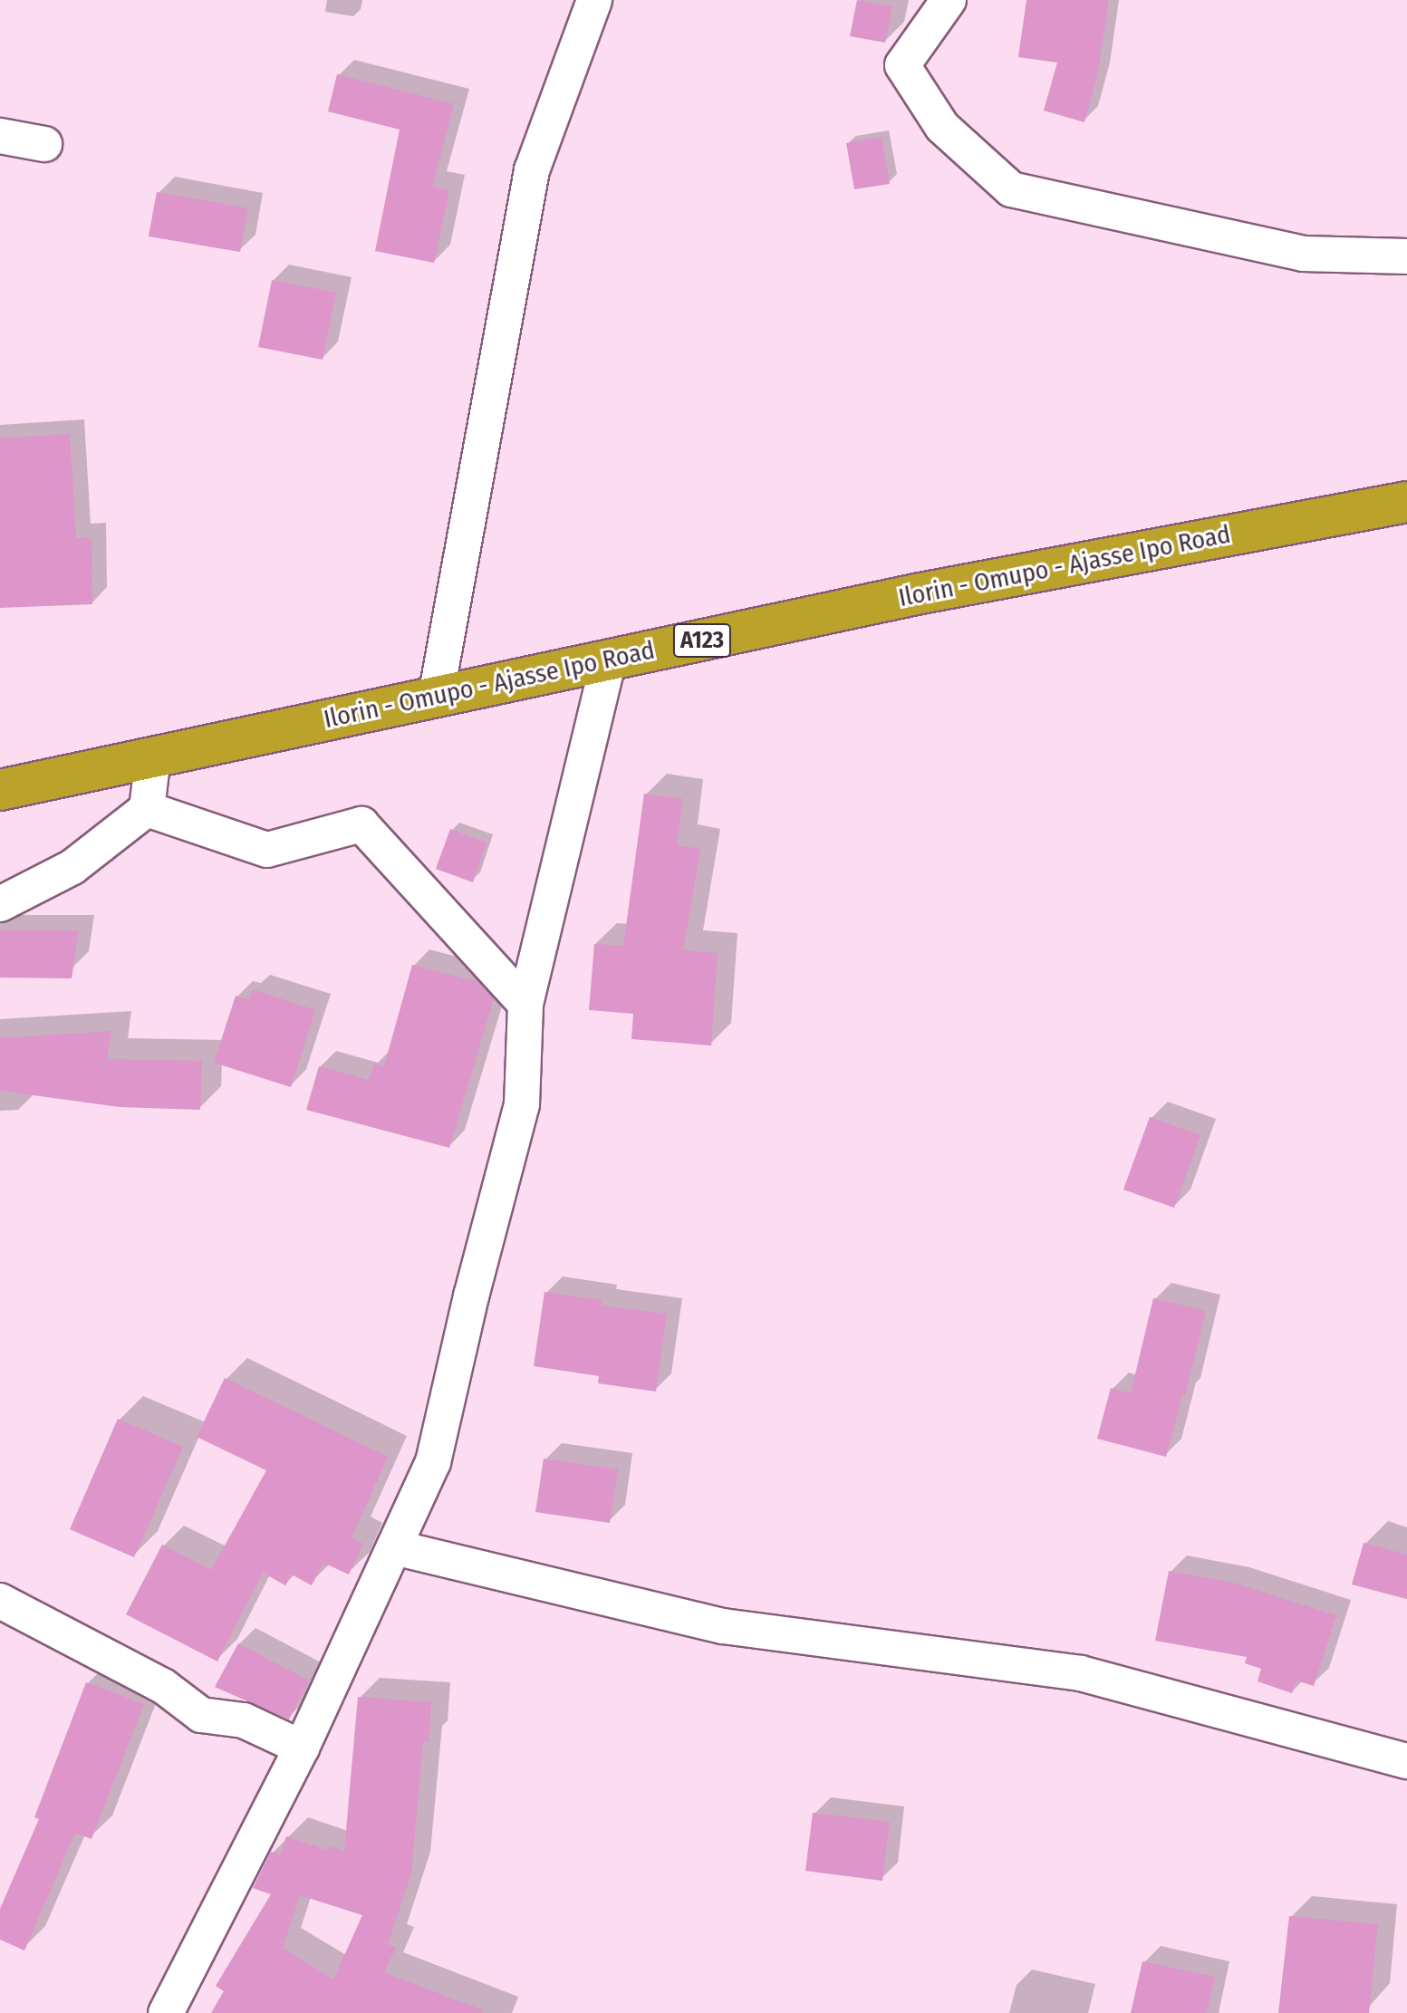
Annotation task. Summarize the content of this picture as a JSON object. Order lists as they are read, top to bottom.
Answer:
{
  "streets": {
    "highway": ["Ilorin - Omupo - Ajasse Ipo Road", "A123"]
  }
}
